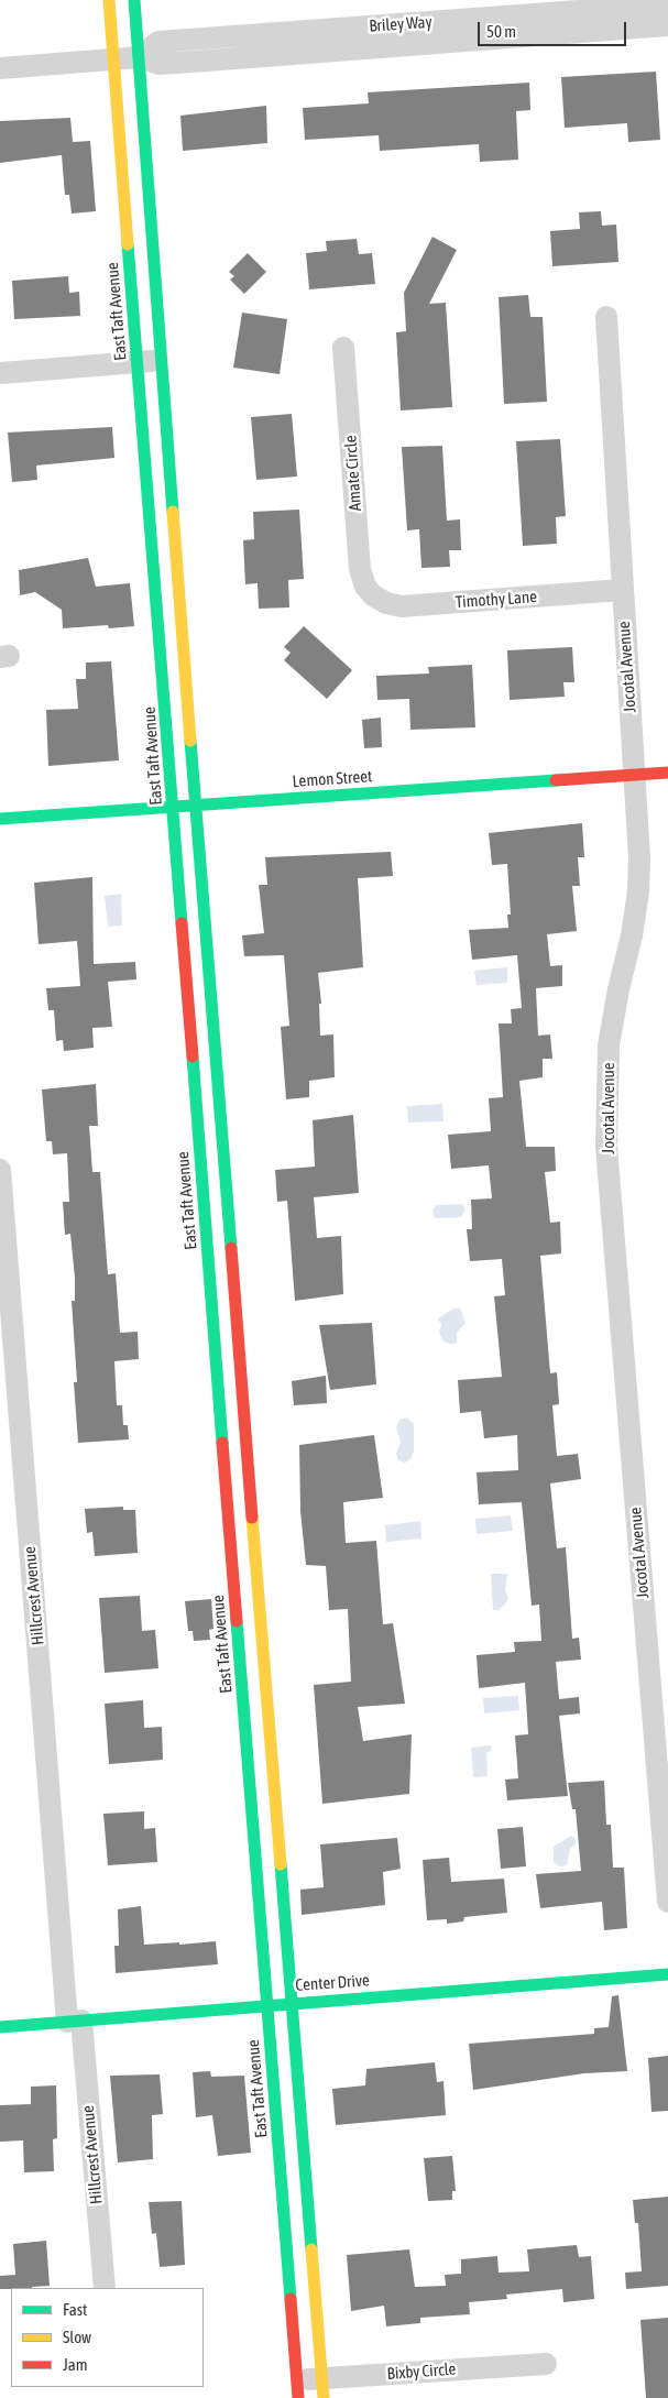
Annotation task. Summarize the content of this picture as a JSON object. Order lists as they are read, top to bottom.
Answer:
{
  "streets": {
    "street": [
      "Briley Way",
      "East Taft Avenue",
      "Amate Circle",
      "Timothy Lane",
      "Jocotal Avenue",
      "Lemon Street",
      "Hillcrest Avenue",
      "Center Drive",
      "Bixby Circle"
    ]
  },
  "crossings": [
    ["Briley Way", "East Taft Avenue"],
    ["East Taft Avenue", "Lemon Street"],
    ["East Taft Avenue", "Center Drive"],
    ["East Taft Avenue", "Bixby Circle"],
    ["Amate Circle", "Timothy Lane"],
    ["Timothy Lane", "Jocotal Avenue"],
    ["Jocotal Avenue", "Lemon Street"],
    ["Hillcrest Avenue", "Center Drive"]
  ],
  "legend": ["Fast", "Slow", "Jam"],
  "scale_bar": "50 m"
}
